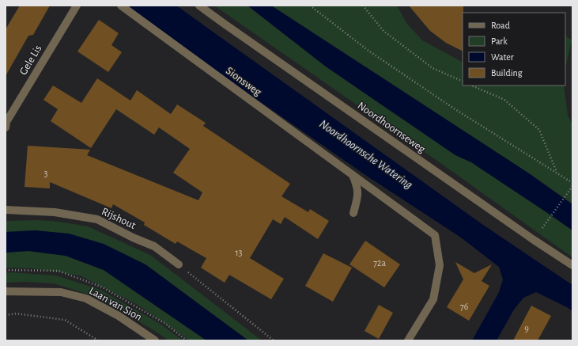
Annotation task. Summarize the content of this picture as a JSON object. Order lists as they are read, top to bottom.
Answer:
{
  "streets": {
    "street": [
      "Gele Lis",
      "Sionsweg",
      "Noordhoornseweg",
      "Rijshout",
      "Laan van Sion"
    ]
  },
  "water": ["Noordhoornsche Watering"],
  "house_numbers": [
    "3",
    "13",
    "72a",
    "76",
    "9"
  ],
  "legend": [
    "Road",
    "Park",
    "Water",
    "Building"
  ]
}
